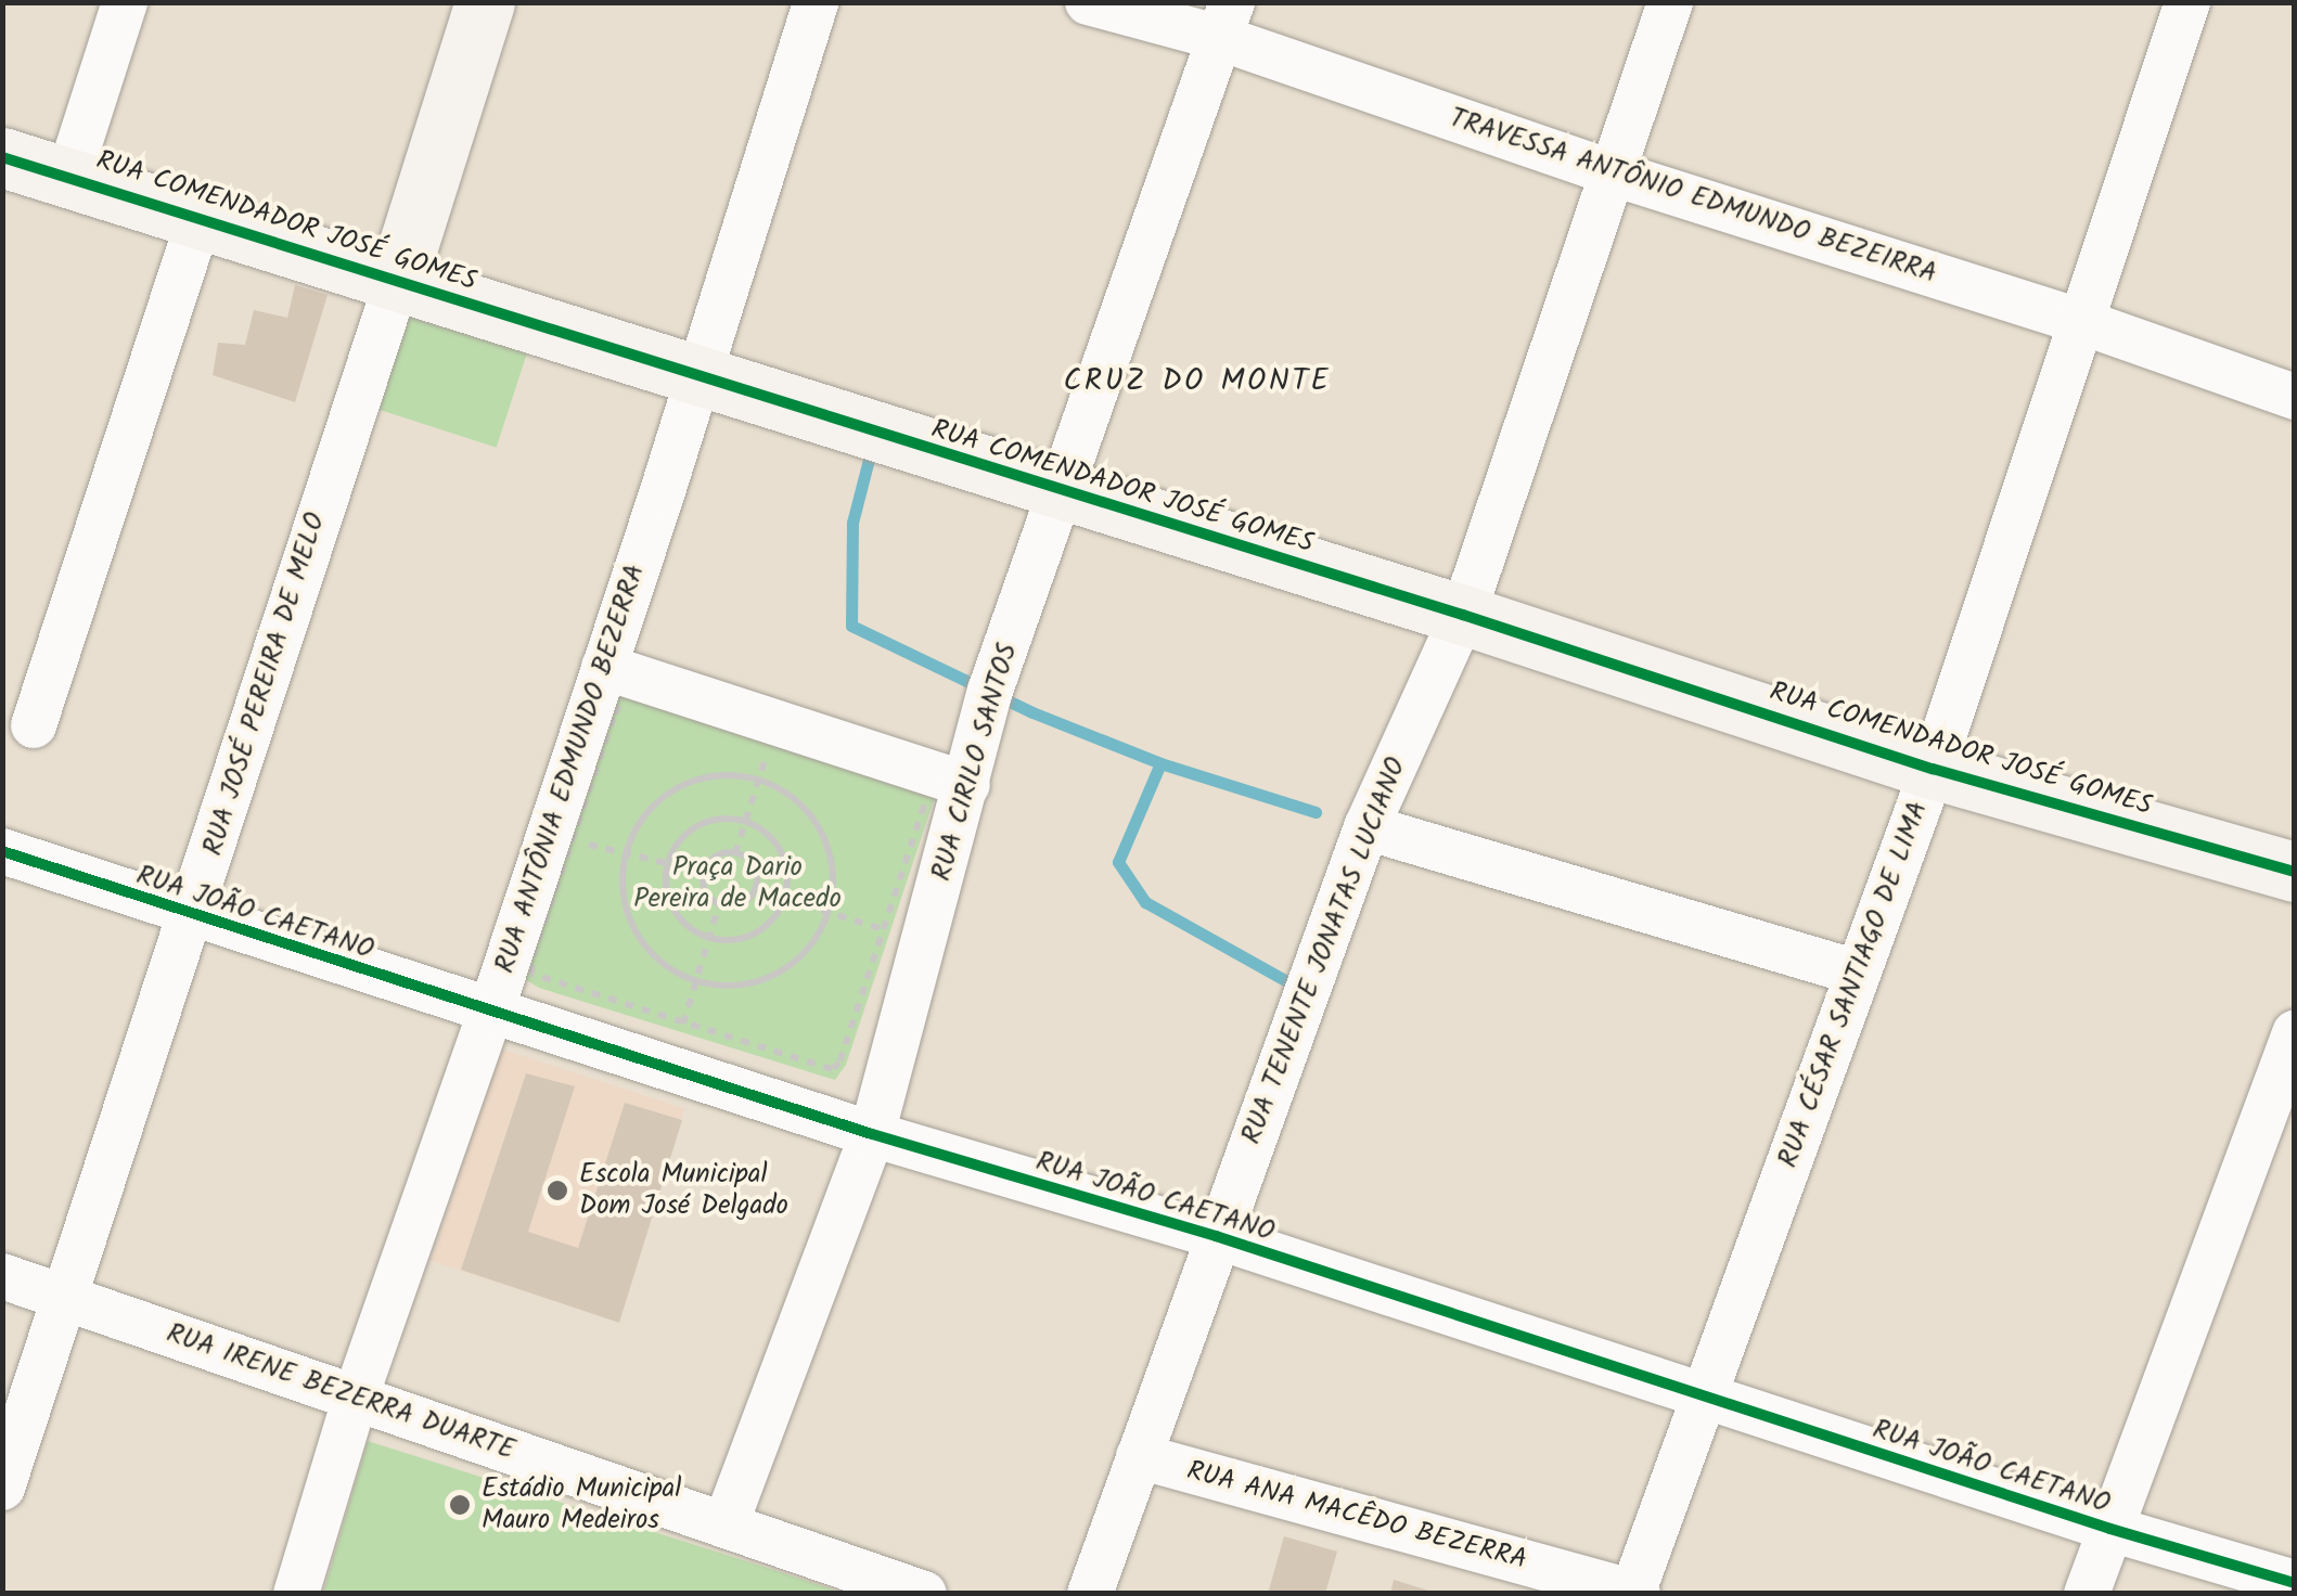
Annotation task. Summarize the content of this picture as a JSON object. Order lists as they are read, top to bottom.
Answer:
{
  "streets": {
    "street": [
      "TRAVESSA ANTÔNIO EDMUNDO BEZEIRRA",
      "RUA COMENDADOR JOSÉ GOMES",
      "RUA JOSÉ PEREIRA DE MELO",
      "RUA CIRILO SANTOS",
      "RUA ANTÔNIA EDMUNDO BEZERRA",
      "RUA JOÃO CAETANO",
      "RUA TENENTE JONATAS LUCIANO",
      "RUA CÉSAR SANTIAGO DE LIMA",
      "RUA IRENE BEZERRA DUARTE",
      "RUA ANA MACÊDO BEZERRA"
    ]
  },
  "crossings": [
    ["TRAVESSA ANTÔNIO EDMUNDO BEZEIRRA", "RUA CIRILO SANTOS"],
    ["TRAVESSA ANTÔNIO EDMUNDO BEZEIRRA", "RUA TENENTE JONATAS LUCIANO"],
    ["TRAVESSA ANTÔNIO EDMUNDO BEZEIRRA", "RUA CÉSAR SANTIAGO DE LIMA"],
    ["RUA COMENDADOR JOSÉ GOMES", "RUA JOSÉ PEREIRA DE MELO"],
    ["RUA COMENDADOR JOSÉ GOMES", "RUA CIRILO SANTOS"],
    ["RUA COMENDADOR JOSÉ GOMES", "RUA ANTÔNIA EDMUNDO BEZERRA"],
    ["RUA COMENDADOR JOSÉ GOMES", "RUA TENENTE JONATAS LUCIANO"],
    ["RUA COMENDADOR JOSÉ GOMES", "RUA CÉSAR SANTIAGO DE LIMA"],
    ["RUA JOSÉ PEREIRA DE MELO", "RUA JOÃO CAETANO"],
    ["RUA JOSÉ PEREIRA DE MELO", "RUA IRENE BEZERRA DUARTE"],
    ["RUA CIRILO SANTOS", "RUA JOÃO CAETANO"],
    ["RUA CIRILO SANTOS", "RUA IRENE BEZERRA DUARTE"],
    ["RUA ANTÔNIA EDMUNDO BEZERRA", "RUA JOÃO CAETANO"],
    ["RUA ANTÔNIA EDMUNDO BEZERRA", "RUA IRENE BEZERRA DUARTE"],
    ["RUA JOÃO CAETANO", "RUA TENENTE JONATAS LUCIANO"],
    ["RUA JOÃO CAETANO", "RUA CÉSAR SANTIAGO DE LIMA"],
    ["RUA TENENTE JONATAS LUCIANO", "RUA ANA MACÊDO BEZERRA"],
    ["RUA CÉSAR SANTIAGO DE LIMA", "RUA ANA MACÊDO BEZERRA"]
  ],
  "districts": ["CRUZ DO MONTE"],
  "parks": ["Praça Dario Pereira de Macedo"],
  "places": ["Escola Municipal Dom José Delgado", "Estádio Municipal Mauro Medeiros"]
}
